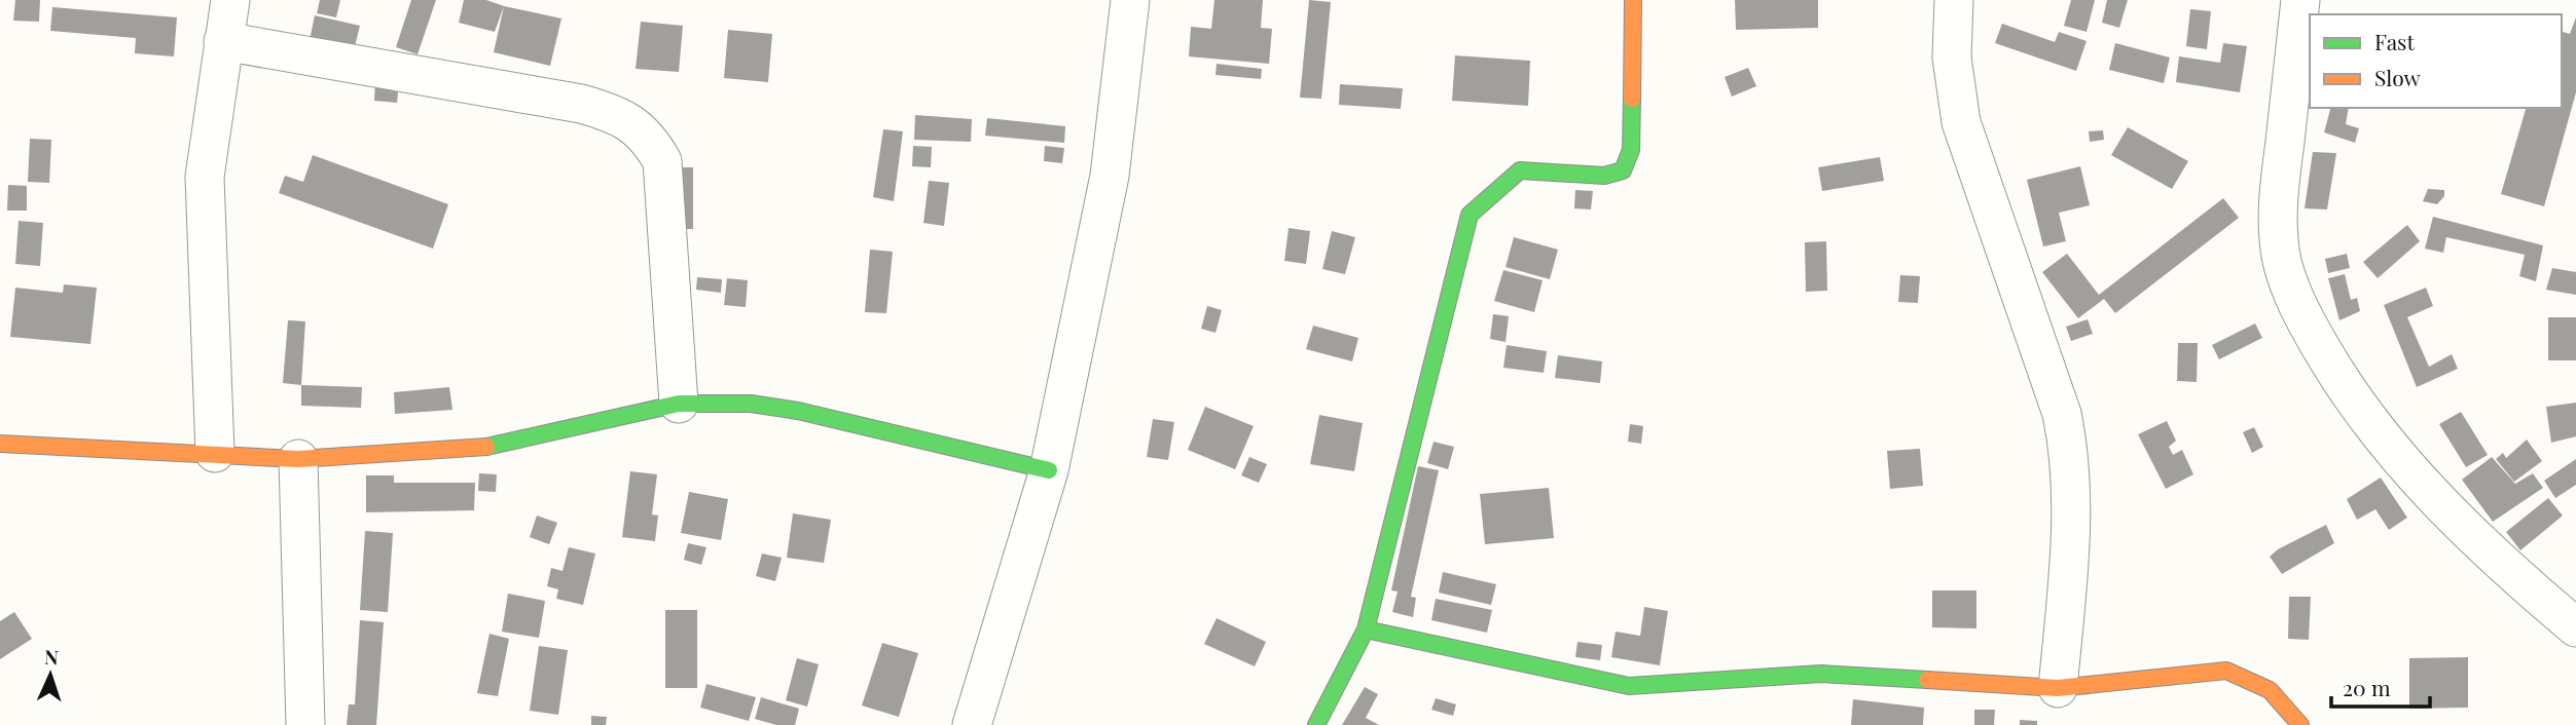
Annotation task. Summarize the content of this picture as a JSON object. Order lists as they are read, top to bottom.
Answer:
{
  "legend": ["Fast", "Slow"],
  "scale_bar": "20 m",
  "north": "top"
}
